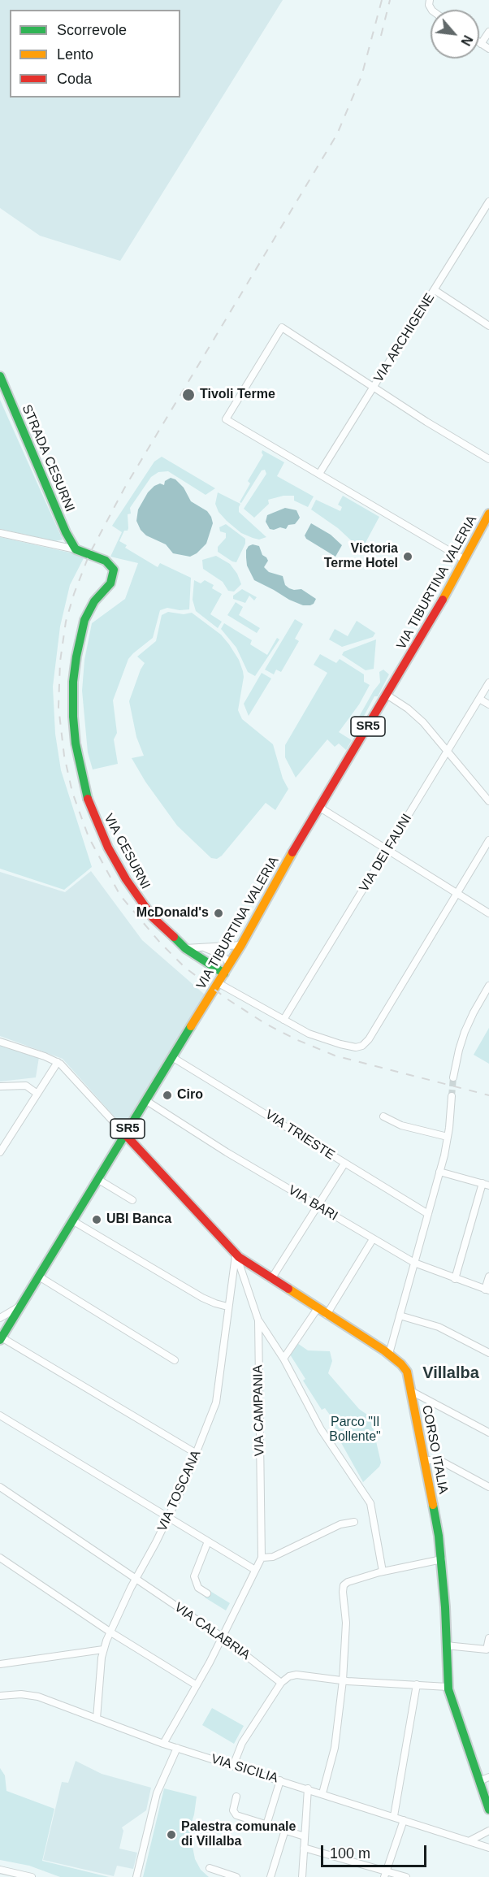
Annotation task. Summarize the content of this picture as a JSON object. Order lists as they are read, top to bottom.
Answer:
{
  "streets": {
    "street": [
      "VIA ARCHIGENE",
      "STRADA CESURNI",
      "VIA TIBURTINA VALERIA",
      "SR5",
      "VIA CESURNI",
      "VIA DEI FAUNI",
      "VIA TRIESTE",
      "VIA BARI",
      "VIA CAMPANIA",
      "CORSO ITALIA",
      "VIA TOSCANA",
      "VIA CALABRIA",
      "VIA SICILIA"
    ]
  },
  "crossings": [
    ["STRADA CESURNI", "VIA CESURNI"],
    ["VIA TIBURTINA VALERIA", "VIA CESURNI"],
    ["VIA TIBURTINA VALERIA", "VIA TRIESTE"],
    ["VIA TIBURTINA VALERIA", "VIA BARI"],
    ["VIA TIBURTINA VALERIA", "CORSO ITALIA"],
    ["VIA CAMPANIA", "CORSO ITALIA"],
    ["VIA CAMPANIA", "VIA TOSCANA"],
    ["VIA CAMPANIA", "VIA CALABRIA"],
    ["VIA CAMPANIA", "VIA SICILIA"],
    ["CORSO ITALIA", "VIA TOSCANA"],
    ["VIA TOSCANA", "VIA CALABRIA"],
    ["VIA TOSCANA", "VIA SICILIA"]
  ],
  "districts": ["Villalba"],
  "parks": ["Parco \"Il Bollente\""],
  "places": [
    "Tivoli Terme",
    "Victoria Terme Hotel",
    "McDonald's",
    "Ciro",
    "UBI Banca",
    "Palestra comunale di Villalba"
  ],
  "legend": ["Scorrevole", "Lento", "Coda"],
  "scale_bar": "100 m",
  "north": "bottom right"
}
